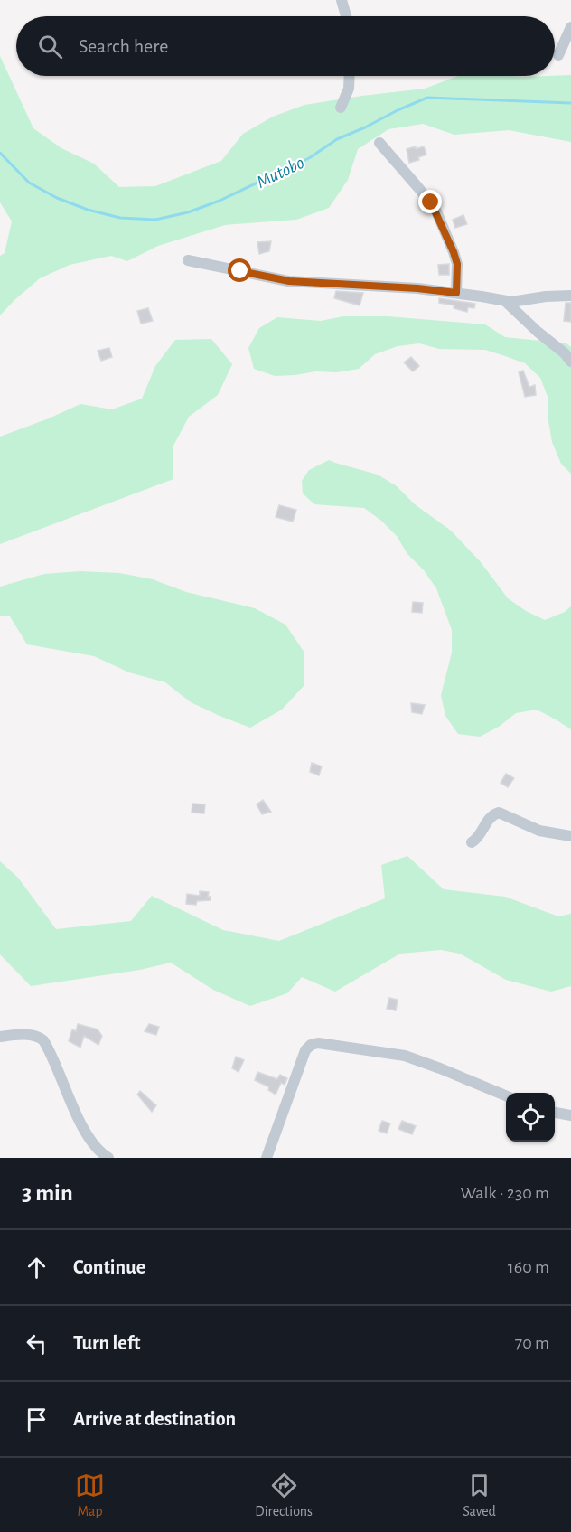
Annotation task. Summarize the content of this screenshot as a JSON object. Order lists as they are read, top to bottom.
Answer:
{
  "water": ["Mutobo"],
  "page": {
    "search": "Search here",
    "heading": ["3 min", "Walk · 230 m"],
    "list": [
      ["Continue", "160 m"],
      ["Turn left", "70 m"],
      "Arrive at destination"
    ],
    "nav": ["Map", "Directions", "Saved"]
  }
}
